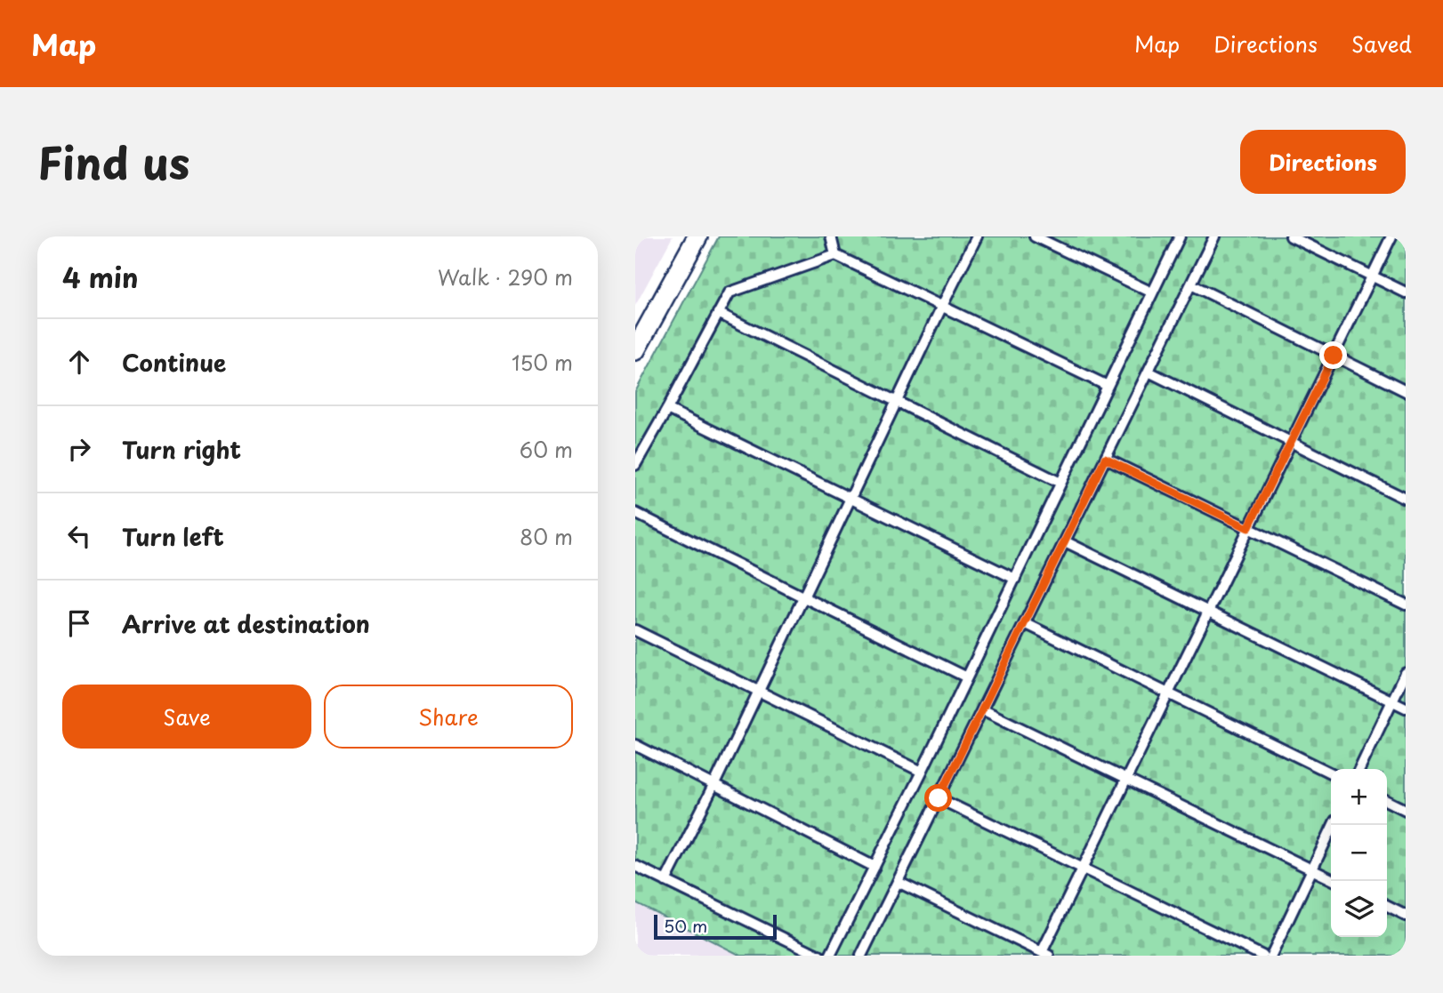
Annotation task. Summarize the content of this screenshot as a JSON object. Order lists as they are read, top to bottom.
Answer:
{
  "scale_bar": "50 m",
  "page": {
    "header": "Map",
    "nav": ["Map", "Directions", "Saved"],
    "title": "Find us",
    "buttons": [
      "Directions",
      ["Save", "Share"]
    ],
    "heading": ["4 min", "Walk · 290 m"],
    "list": [
      ["Continue", "150 m"],
      ["Turn right", "60 m"],
      ["Turn left", "80 m"],
      "Arrive at destination"
    ],
    "map_buttons": ["+", "−"],
    "scale": "50 m"
  }
}
